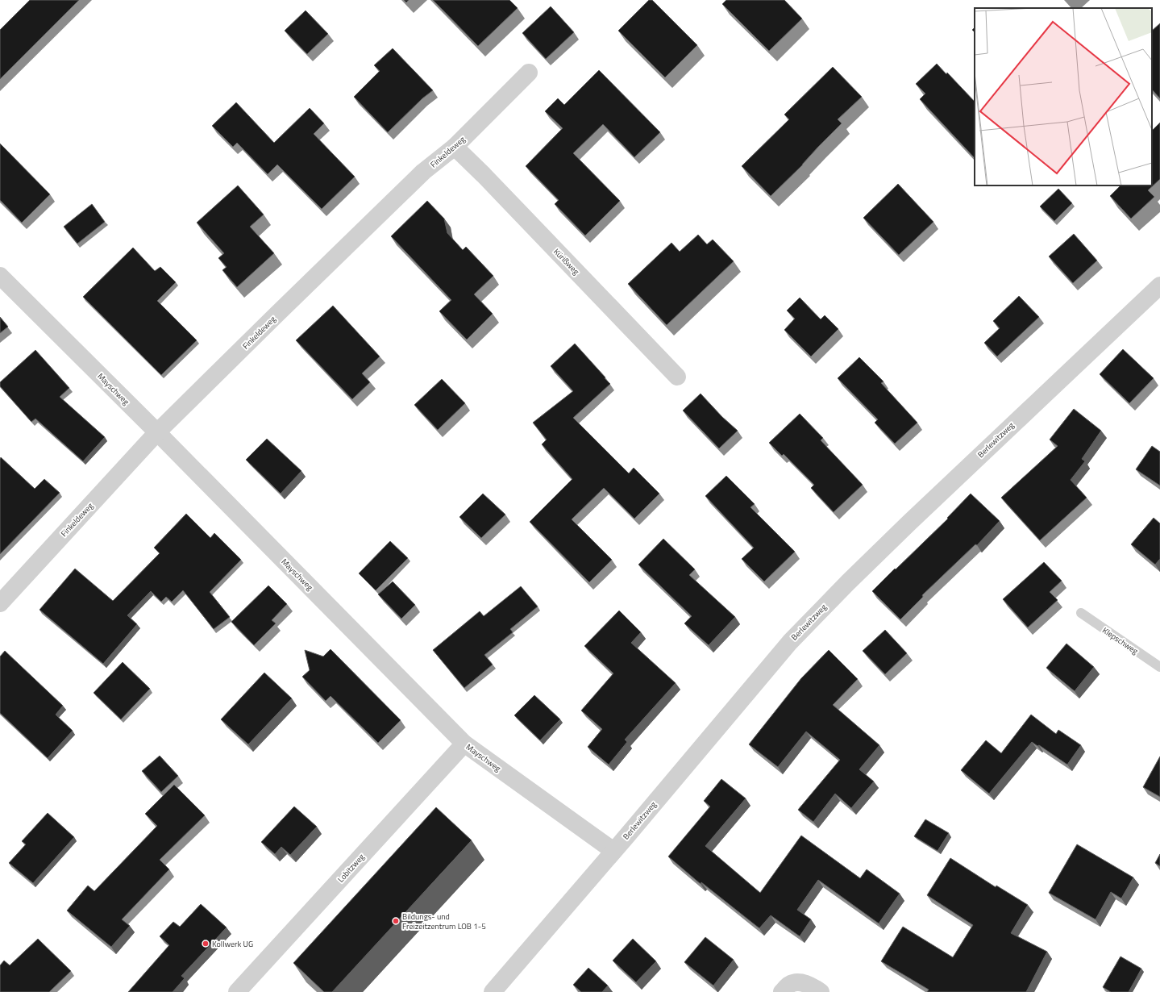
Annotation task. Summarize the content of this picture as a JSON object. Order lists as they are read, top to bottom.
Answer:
{
  "streets": {
    "street": [
      "Finkeldeweg",
      "Kürißweg",
      "Mayschweg",
      "Berlewitzweg",
      "Lobitzweg"
    ],
    "lane": ["Klepschweg"]
  },
  "crossings": [
    ["Finkeldeweg", "Kürißweg"],
    ["Finkeldeweg", "Mayschweg"],
    ["Mayschweg", "Berlewitzweg"],
    ["Mayschweg", "Lobitzweg"]
  ],
  "places": ["Bildungs- und Freizeitzentrum LOB 1-5", "Kollwerk UG"]
}
